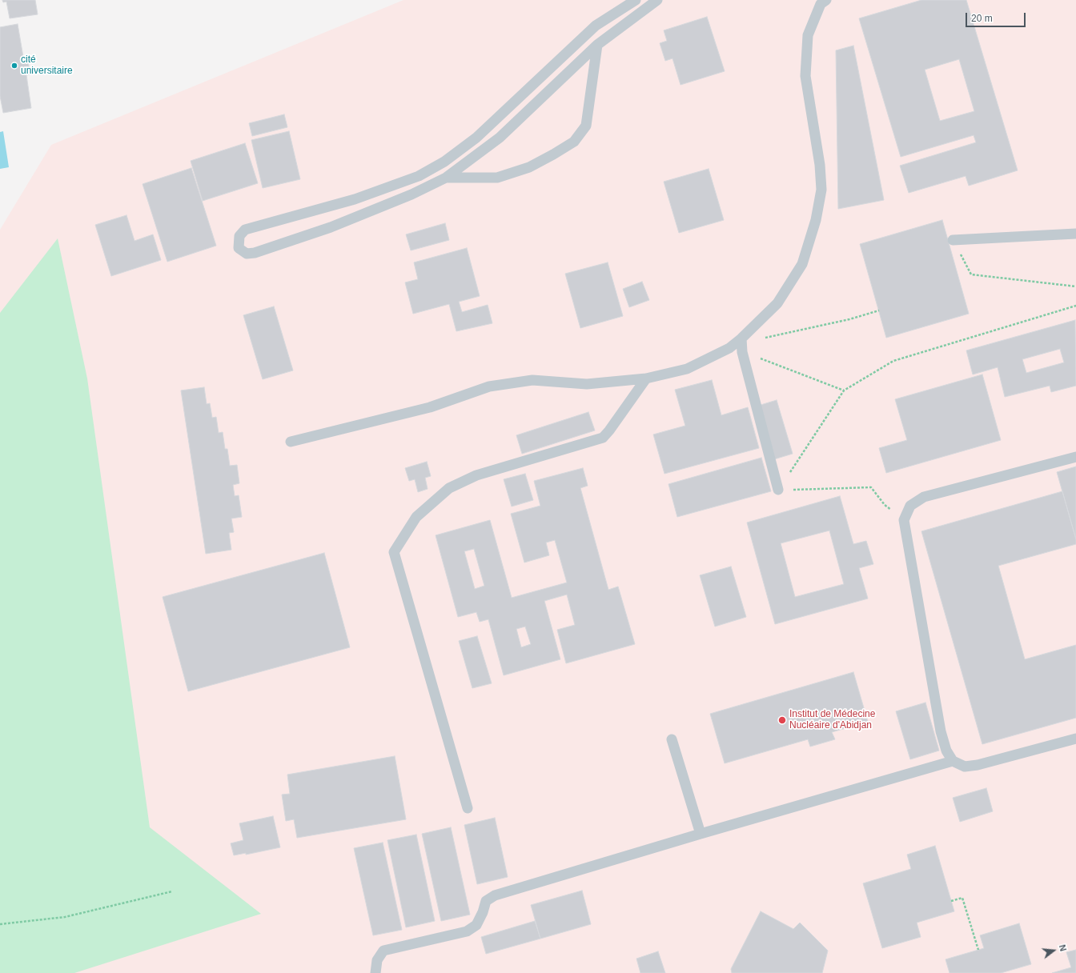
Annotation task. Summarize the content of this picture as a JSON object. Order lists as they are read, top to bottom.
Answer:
{
  "places": ["cité universitaire", "Institut de Médecine Nucléaire d'Abidjan"],
  "scale_bar": "20 m",
  "north": "right"
}
